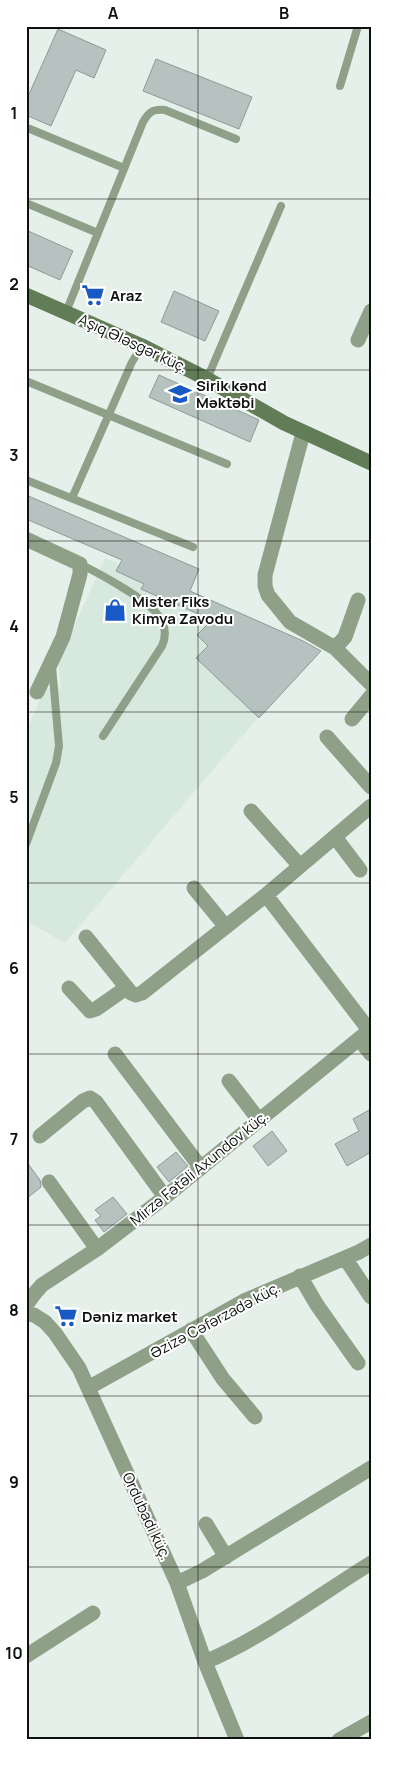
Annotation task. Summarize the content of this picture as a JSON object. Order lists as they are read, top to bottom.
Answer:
{
  "streets": {
    "street": [
      "Aşıq Ələsgər küç.",
      "Mirzə Fətəli Axundov küç.",
      "Əzizə Cəfərzadə küç.",
      "Ordubadi küç."
    ]
  },
  "crossings": [
    ["Əzizə Cəfərzadə küç.", "Ordubadi küç."]
  ],
  "places": {
    "supermarket": ["Araz", "Dəniz market"],
    "school or university": ["Sirik kənd Məktəbi"],
    "shop": ["Mister Fiks Kimya Zavodu"]
  },
  "grid": {
    "columns": ["A", "B"],
    "rows": [
      "1",
      "2",
      "3",
      "4",
      "5",
      "6",
      "7",
      "8",
      "9",
      "10"
    ]
  }
}
